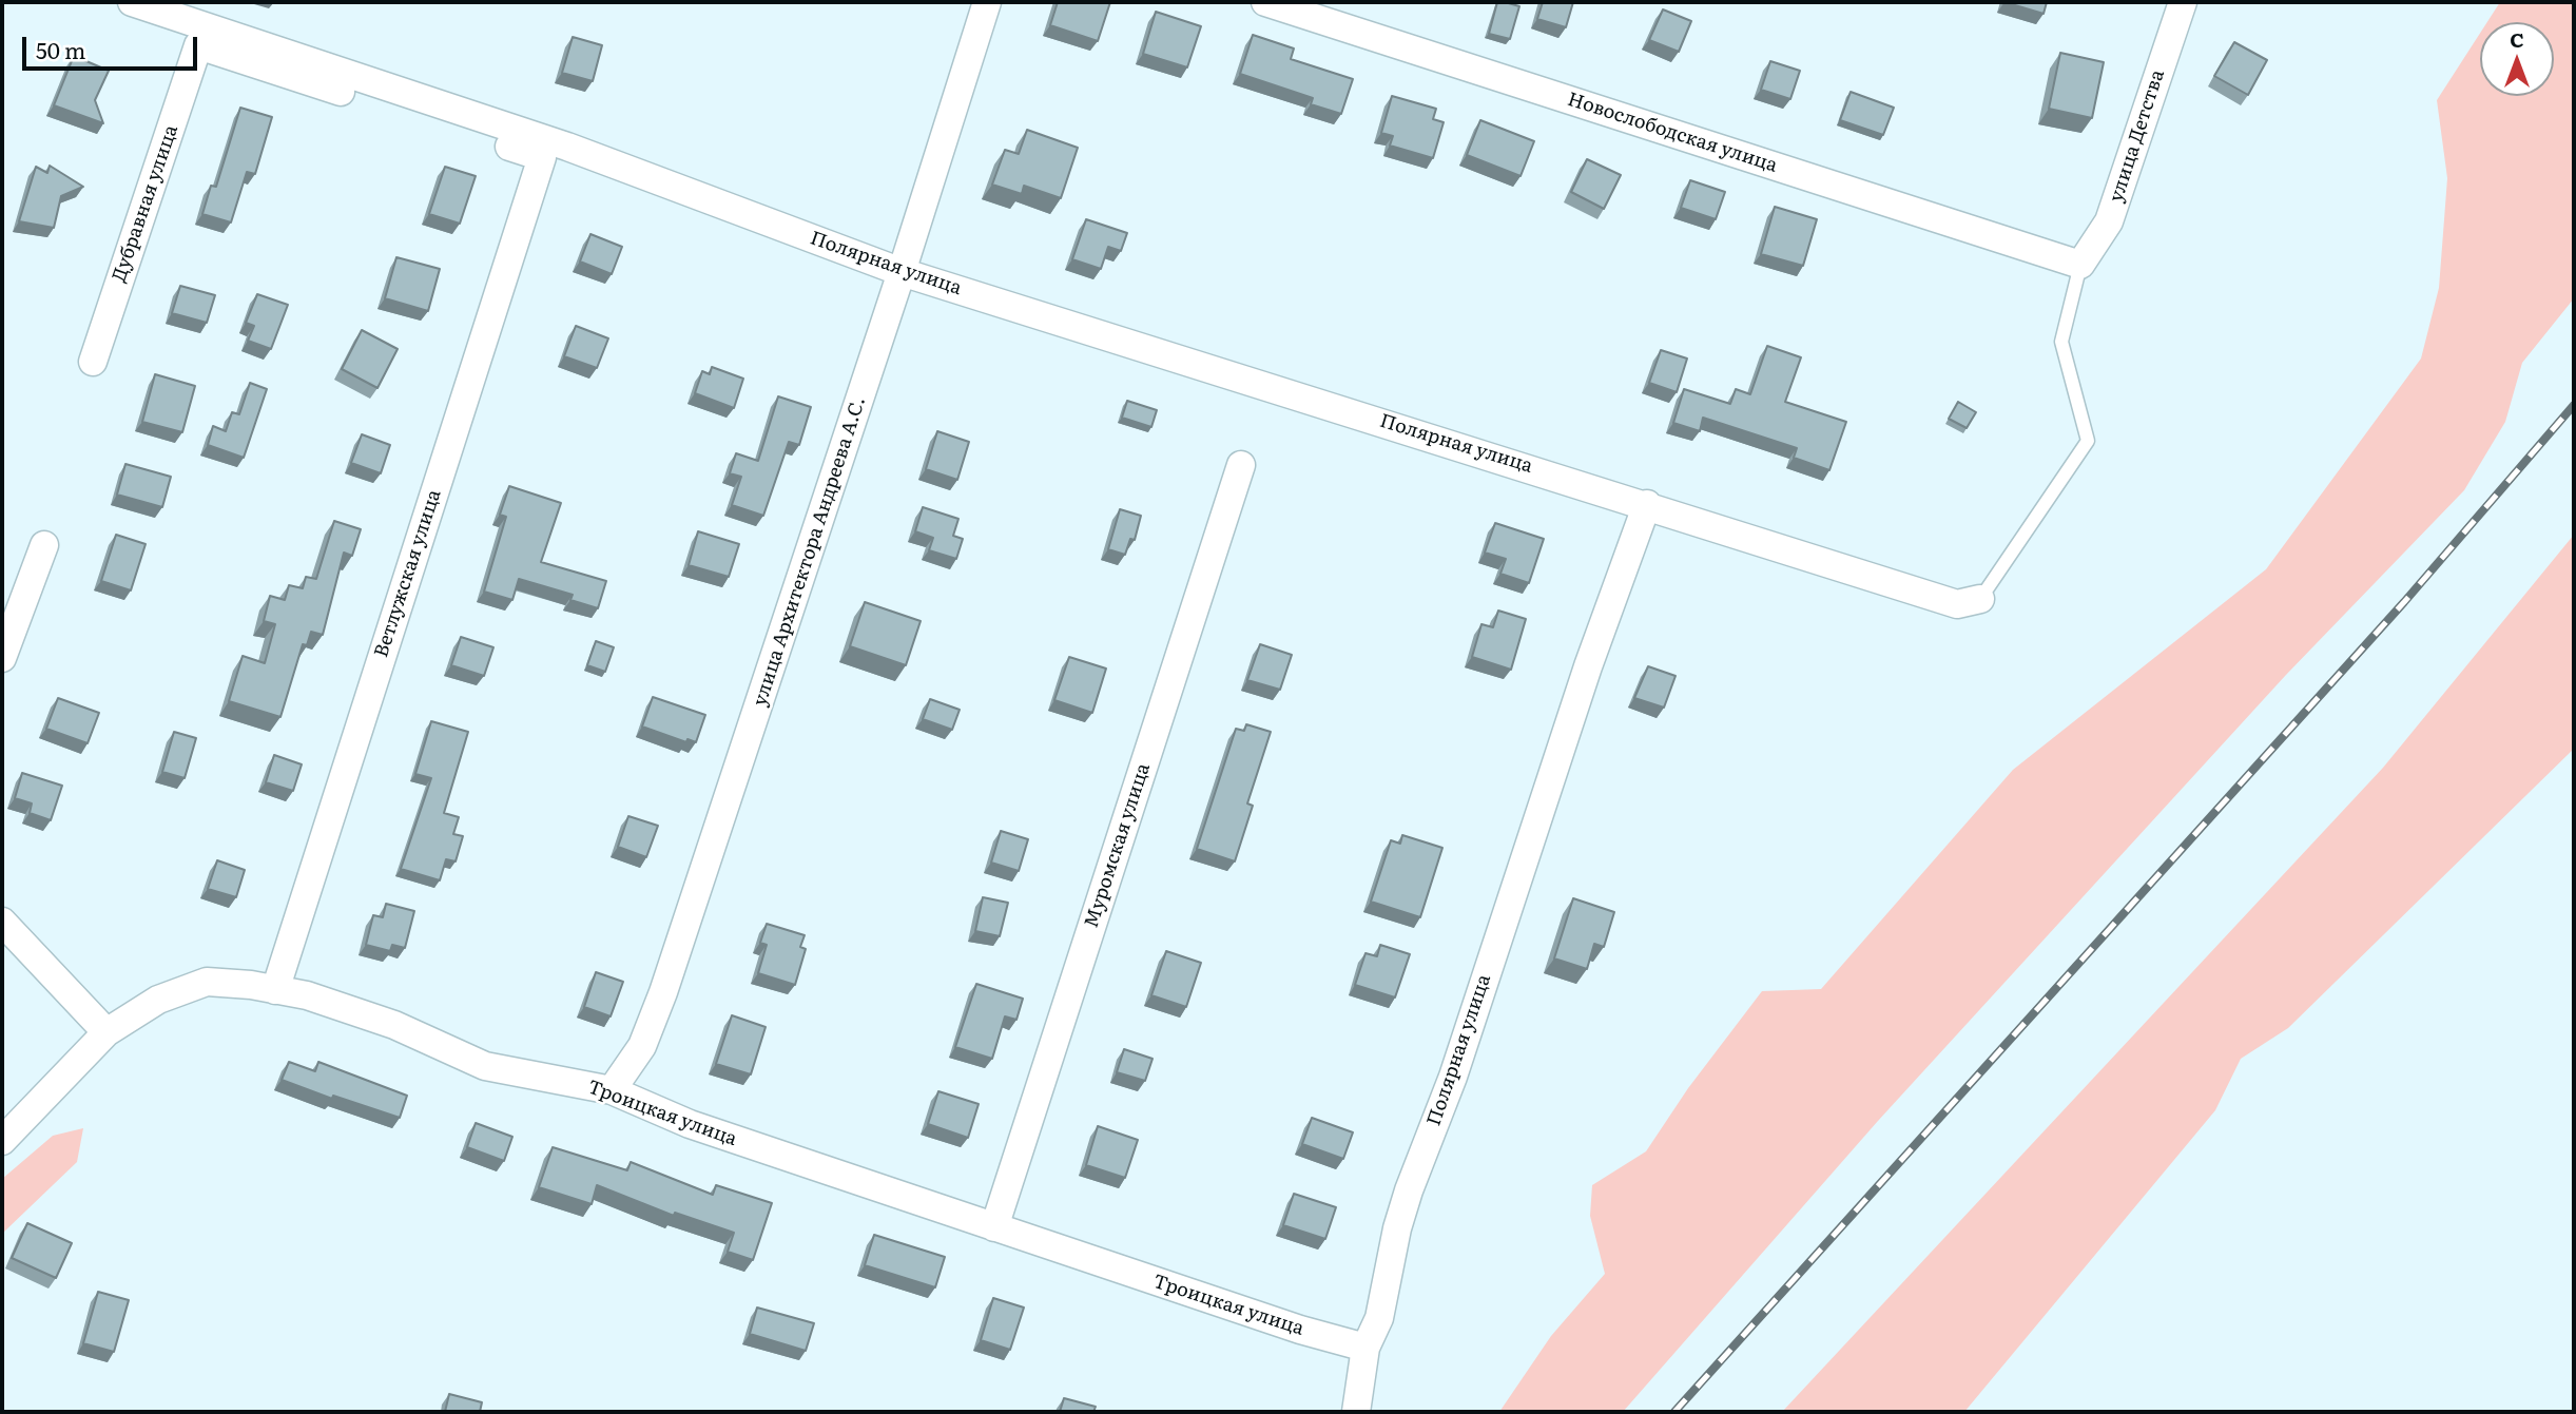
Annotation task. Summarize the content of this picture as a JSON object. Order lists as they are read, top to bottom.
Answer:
{
  "streets": {
    "street": [
      "Новослободская улица",
      "улица Детства",
      "Дубравная улица",
      "Полярная улица",
      "улица Архитектора Андреева А.С.",
      "Ветлужская улица",
      "Муромская улица",
      "Троицкая улица"
    ]
  },
  "crossings": [
    ["Новослободская улица", "улица Детства"],
    ["Дубравная улица", "Ветлужская улица"],
    ["Полярная улица", "улица Архитектора Андреева А.С."],
    ["Полярная улица", "Троицкая улица"],
    ["улица Архитектора Андреева А.С.", "Троицкая улица"],
    ["Ветлужская улица", "Троицкая улица"],
    ["Муромская улица", "Троицкая улица"]
  ],
  "scale_bar": "50 m",
  "north": "top"
}
